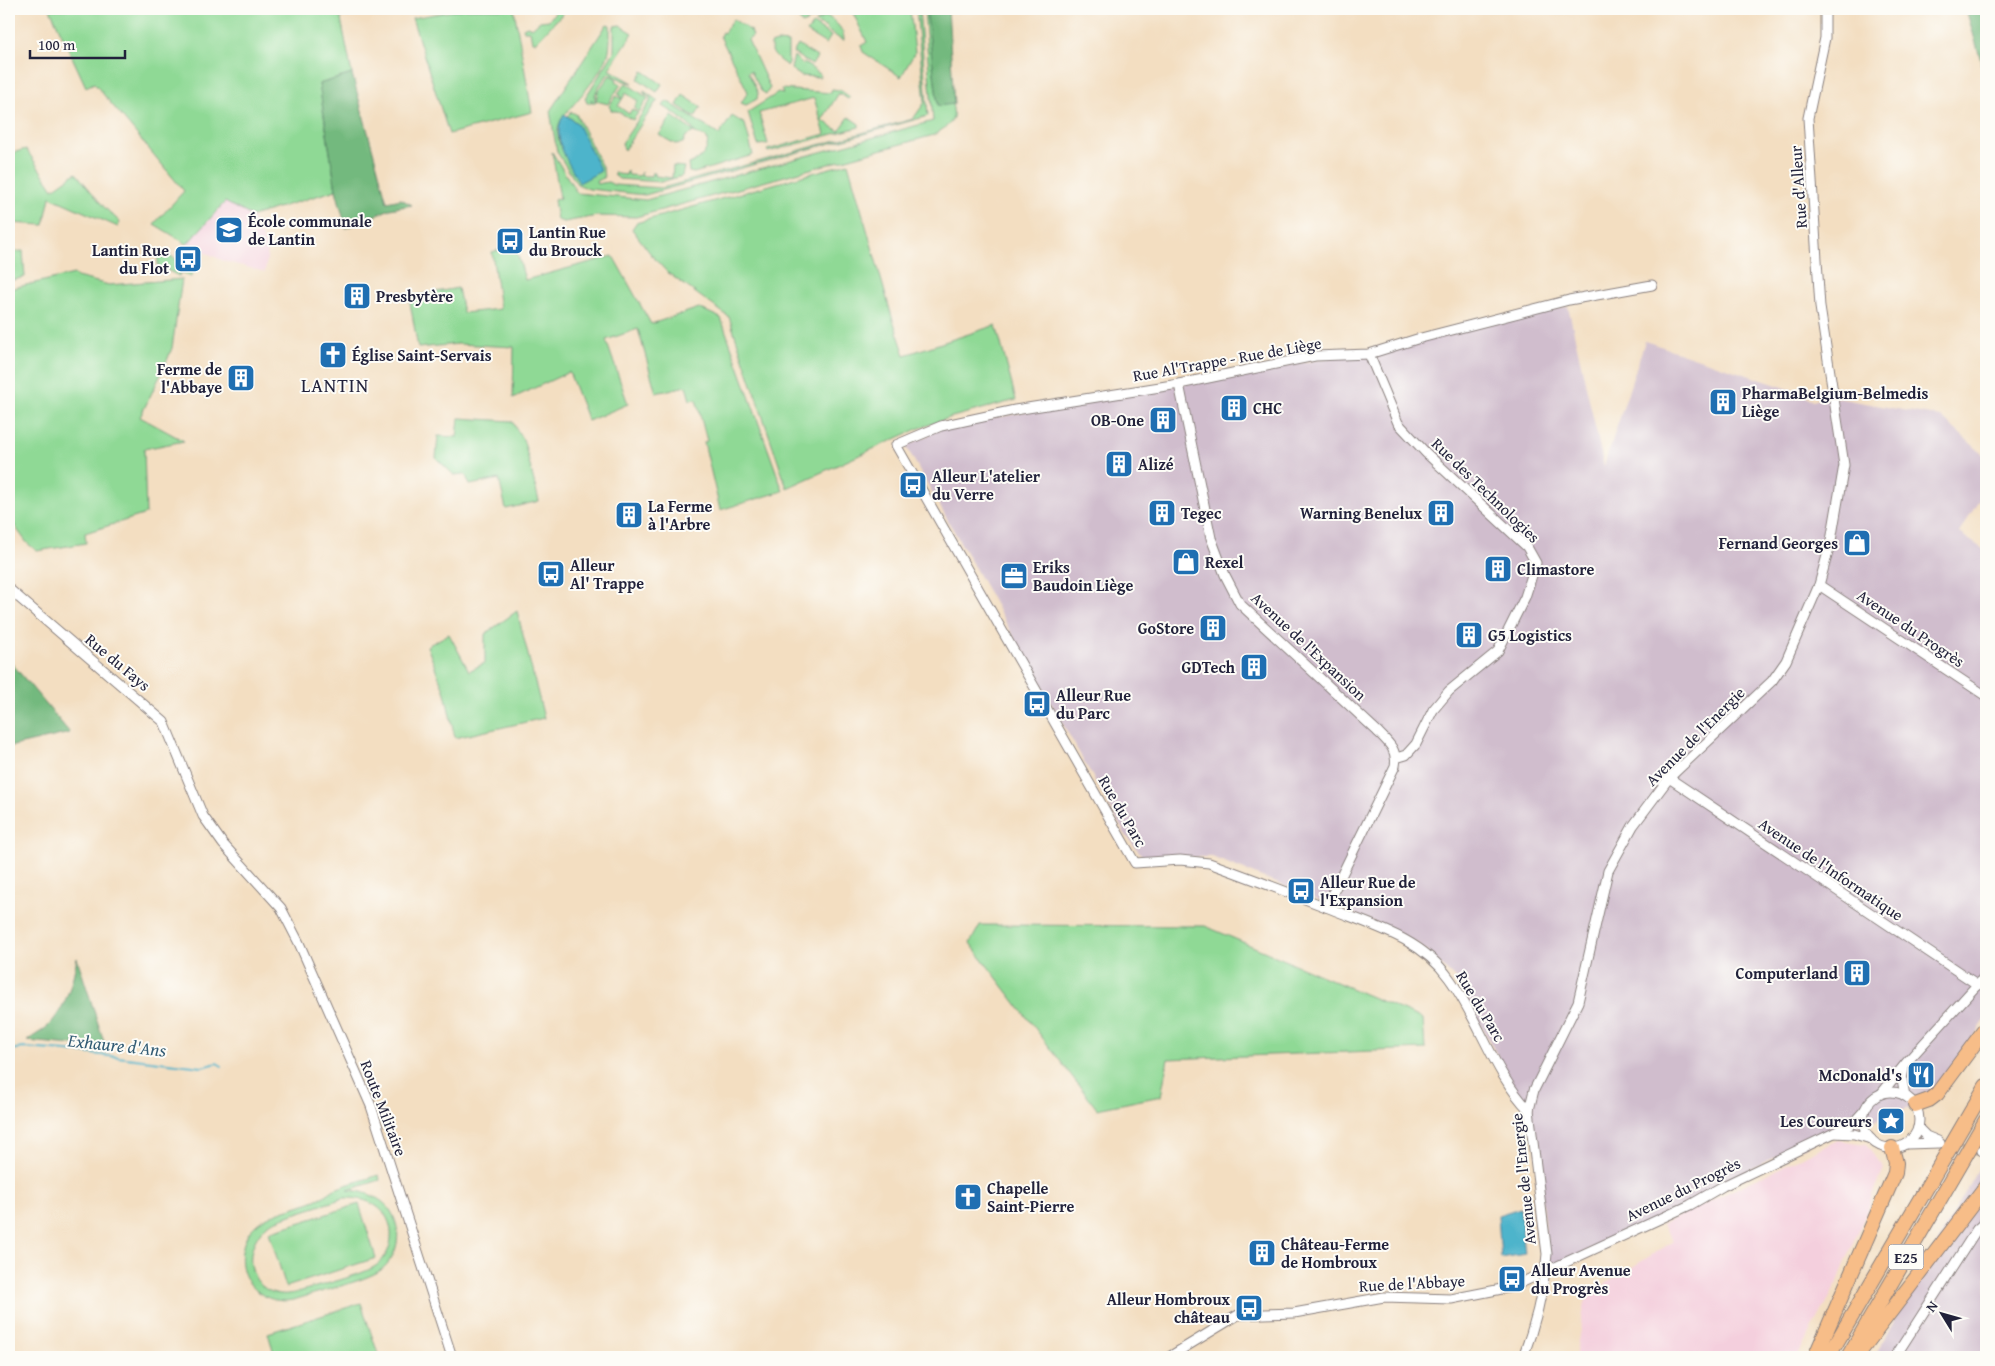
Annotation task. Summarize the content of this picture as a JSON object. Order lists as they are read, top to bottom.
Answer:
{
  "streets": {
    "highway": ["E25"],
    "street": [
      "Rue d'Alleur",
      "Rue Al'Trappe - Rue de Liège",
      "Rue des Technologies",
      "Avenue du Progrès",
      "Avenue de l'Expansion",
      "Rue du Fays",
      "Avenue de l'Energie",
      "Rue du Parc",
      "Avenue de l'Informatique",
      "Route Militaire",
      "Rue de l'Abbaye"
    ]
  },
  "crossings": [
    ["Rue d'Alleur", "Avenue de l'Energie"],
    ["Rue Al'Trappe - Rue de Liège", "Rue des Technologies"],
    ["Rue Al'Trappe - Rue de Liège", "Avenue de l'Expansion"],
    ["Rue Al'Trappe - Rue de Liège", "Rue du Parc"],
    ["Rue des Technologies", "Avenue de l'Expansion"],
    ["Avenue du Progrès", "Avenue de l'Energie"],
    ["Avenue du Progrès", "Rue de l'Abbaye"],
    ["Rue du Fays", "Route Militaire"],
    ["Avenue de l'Energie", "Rue du Parc"],
    ["Avenue de l'Energie", "Avenue de l'Informatique"],
    ["Avenue de l'Energie", "Rue de l'Abbaye"]
  ],
  "districts": ["LANTIN"],
  "water": ["Exhaure d'Ans"],
  "places": {
    "school or university": ["École communale de Lantin"],
    "bus stop": [
      "Lantin Rue du Brouck",
      "Lantin Rue du Flot",
      "Alleur L'atelier du Verre",
      "Alleur Al' Trappe",
      "Alleur Rue du Parc",
      "Alleur Rue de l'Expansion",
      "Alleur Avenue du Progrès",
      "Alleur Hombroux château"
    ],
    "building": [
      "Presbytère",
      "Ferme de l'Abbaye",
      "PharmaBelgium-Belmedis Liège",
      "CHC",
      "OB-One",
      "Alizé",
      "Tegec",
      "Warning Benelux",
      "La Ferme à l'Arbre",
      "Climastore",
      "GoStore",
      "G5 Logistics",
      "GDTech",
      "Computerland",
      "Château-Ferme de Hombroux"
    ],
    "church": ["Église Saint-Servais", "Chapelle Saint-Pierre"],
    "shop": ["Fernand Georges", "Rexel"],
    "office": ["Eriks Baudoin Liège"],
    "restaurant": ["McDonald's"],
    "place": ["Les Coureurs"]
  },
  "scale_bar": "100 m",
  "north": "top left"
}
